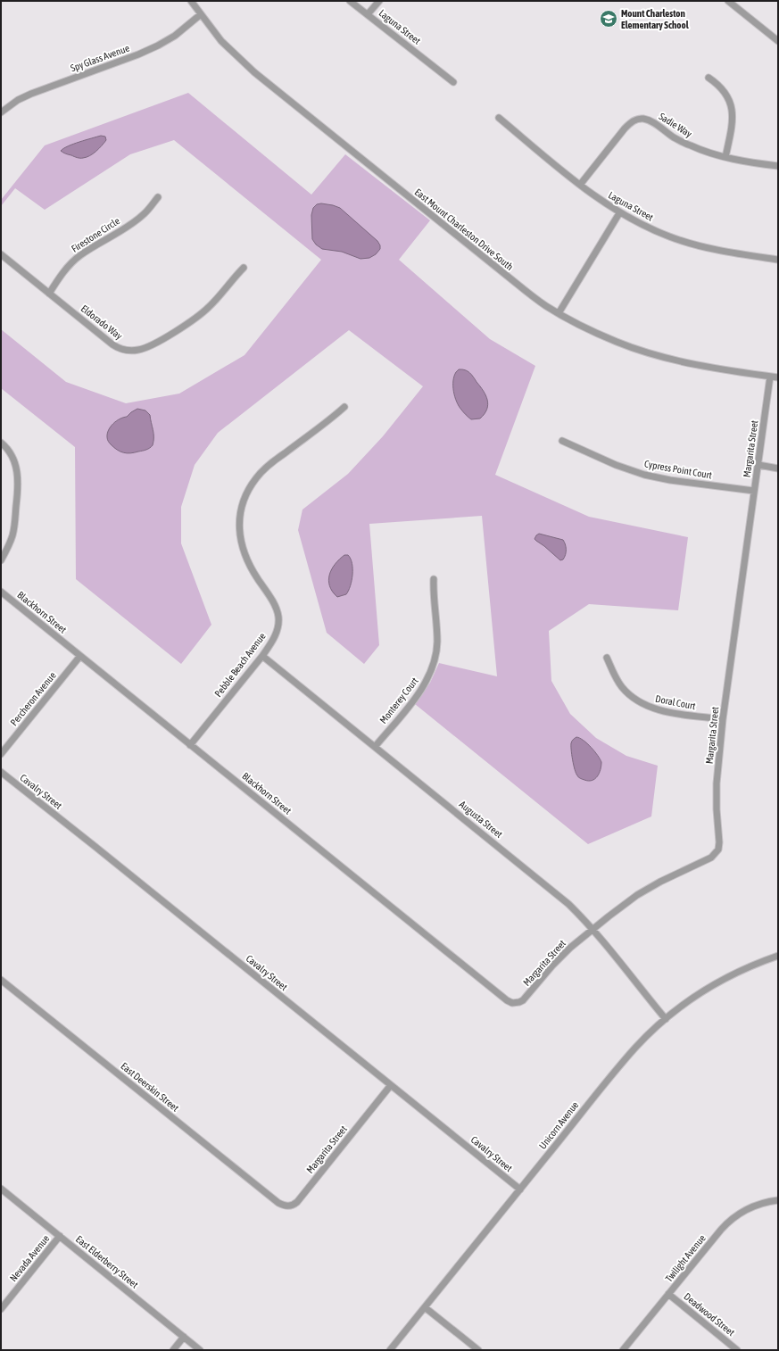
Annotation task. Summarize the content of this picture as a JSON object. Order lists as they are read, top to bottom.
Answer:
{
  "streets": {
    "street": [
      "Laguna Street",
      "Spy Glass Avenue",
      "Sadie Way",
      "East Mount Charleston Drive South",
      "Firestone Circle",
      "Eldorado Way",
      "Margarita Street",
      "Cypress Point Court",
      "Blackhorn Street",
      "Pebble Beach Avenue",
      "Percheron Avenue",
      "Monterey Court",
      "Doral Court",
      "Cavalry Street",
      "Augusta Street",
      "East Deerskin Street",
      "Unicorn Avenue",
      "Nevada Avenue",
      "Twilight Avenue",
      "East Elderberry Street",
      "Deadwood Street"
    ]
  },
  "crossings": [
    ["Laguna Street", "Sadie Way"],
    ["Spy Glass Avenue", "East Mount Charleston Drive South"],
    ["East Mount Charleston Drive South", "Margarita Street"],
    ["Firestone Circle", "Eldorado Way"],
    ["Margarita Street", "Cypress Point Court"],
    ["Margarita Street", "Blackhorn Street"],
    ["Margarita Street", "Doral Court"],
    ["Margarita Street", "Cavalry Street"],
    ["Margarita Street", "Augusta Street"],
    ["Margarita Street", "East Deerskin Street"],
    ["Blackhorn Street", "Pebble Beach Avenue"],
    ["Blackhorn Street", "Percheron Avenue"],
    ["Pebble Beach Avenue", "Augusta Street"],
    ["Monterey Court", "Augusta Street"],
    ["Cavalry Street", "Unicorn Avenue"],
    ["Augusta Street", "Unicorn Avenue"],
    ["Nevada Avenue", "East Elderberry Street"],
    ["Twilight Avenue", "Deadwood Street"]
  ],
  "places": {
    "school or university": ["Mount Charleston Elementary School"]
  }
}
